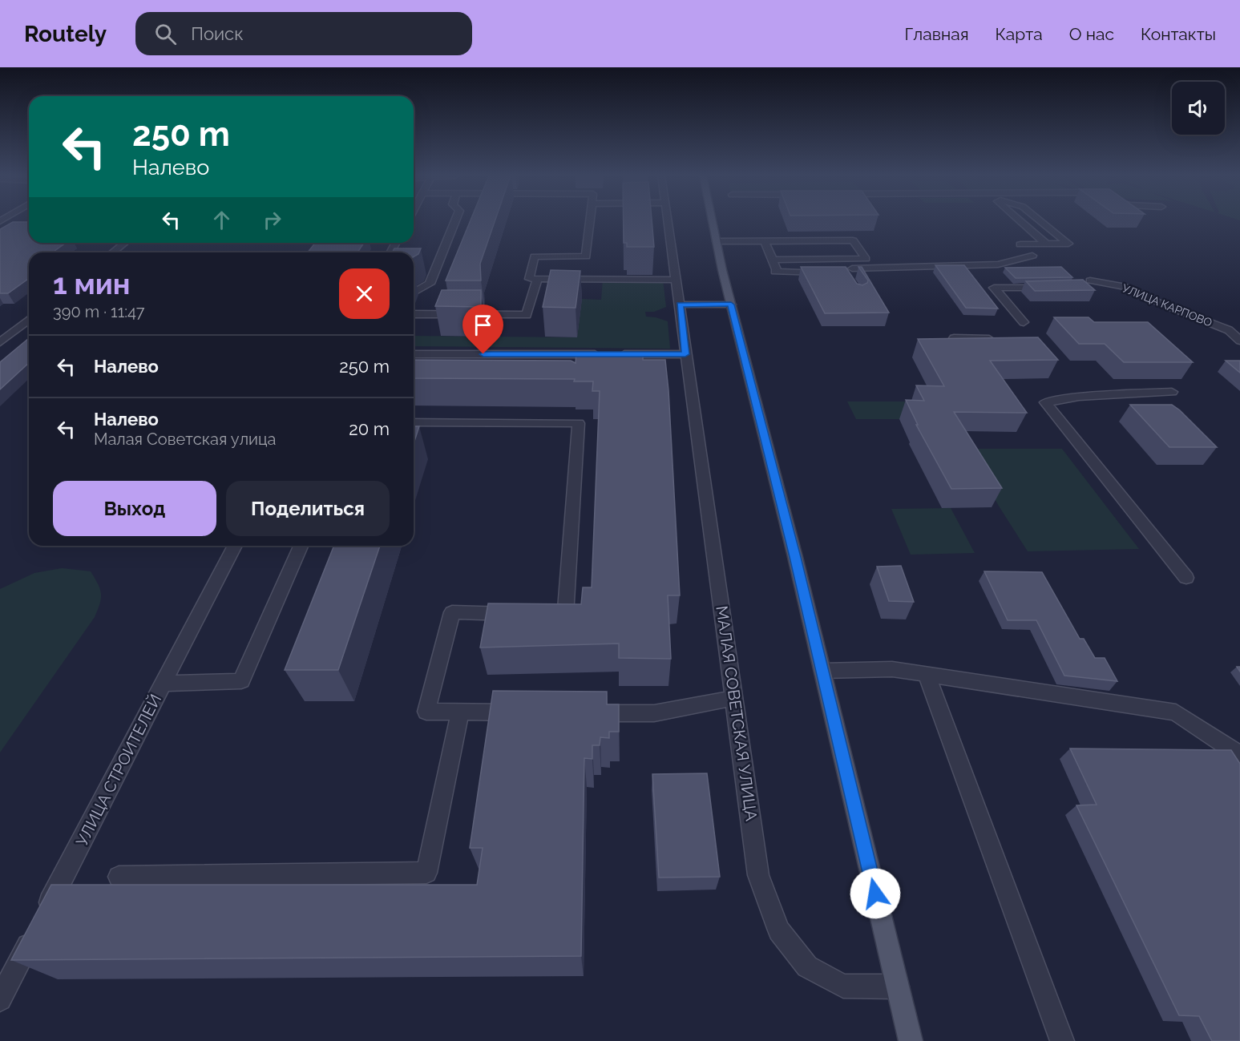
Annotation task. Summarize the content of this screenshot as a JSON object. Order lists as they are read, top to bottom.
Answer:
{
  "streets": {
    "street": ["УЛИЦА КАРПОВО", "МАЛАЯ СОВЕТСКАЯ УЛИЦА", "УЛИЦА СТРОИТЕЛЕЙ"]
  },
  "page": {
    "header": "Routely",
    "search": "Поиск",
    "nav": [
      "Главная",
      "Карта",
      "О нас",
      "Контакты"
    ],
    "turn": ["250 m", "Налево"],
    "heading": ["1 мин", "390 m · 11:47"],
    "list": [
      {
        "name": "Налево",
        "value": "250 m"
      },
      {
        "name": "Налево",
        "note": "Малая Советская улица",
        "value": "20 m"
      }
    ],
    "buttons": ["Выход", "Поделиться"]
  }
}
